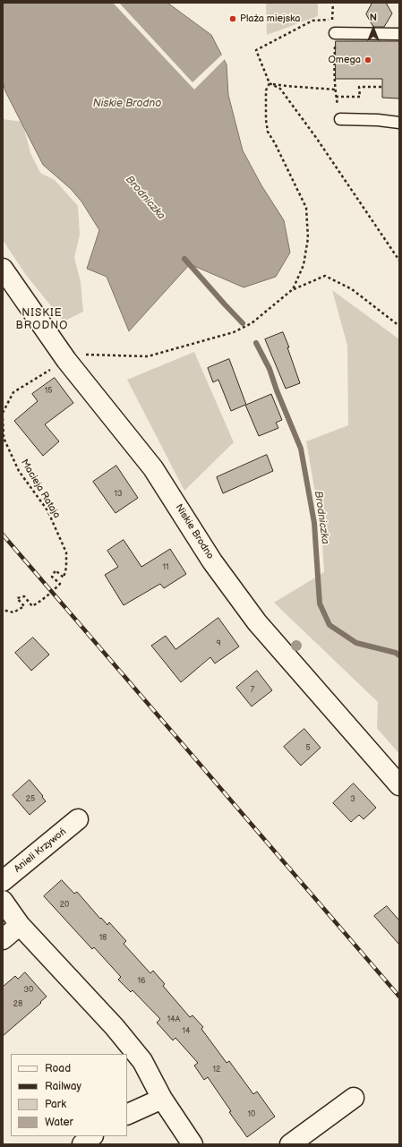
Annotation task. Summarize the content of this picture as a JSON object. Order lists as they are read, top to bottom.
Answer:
{
  "streets": {
    "street": ["Niskie Brodno", "Anieli Krzywoń"],
    "path": ["Macieja Rataja"]
  },
  "districts": ["NISKIE BRODNO"],
  "water": ["Niskie Brodno", "Brodniczka"],
  "places": ["Plaża miejska", "Omega"],
  "house_numbers": [
    "15",
    "13",
    "11",
    "9",
    "7",
    "5",
    "25",
    "3",
    "20",
    "18",
    "16",
    "30",
    "28",
    "14A",
    "14",
    "12",
    "10"
  ],
  "legend": [
    "Road",
    "Railway",
    "Park",
    "Water"
  ],
  "north": "top"
}
